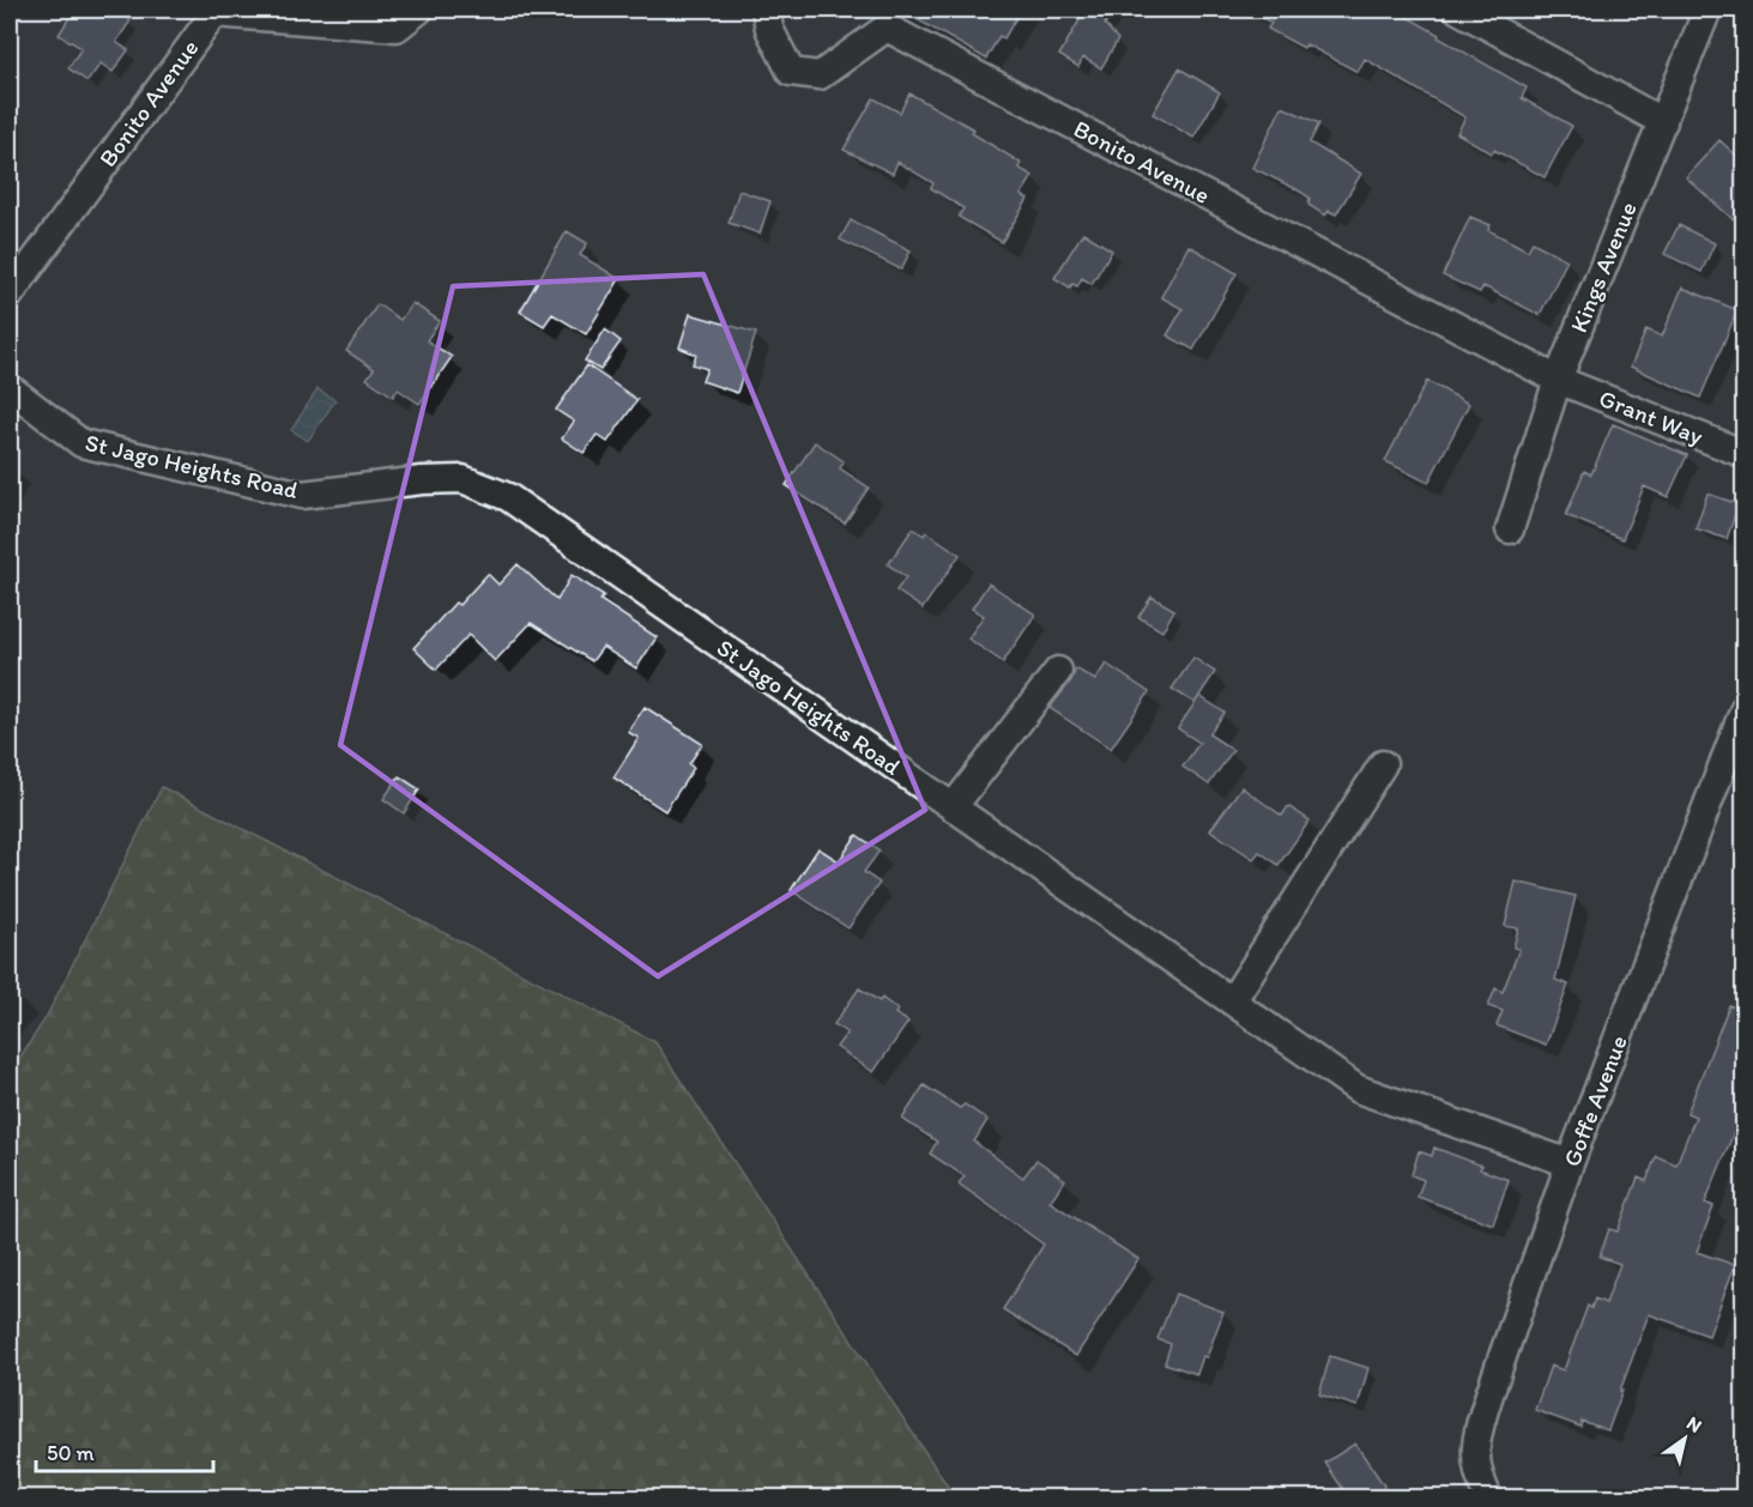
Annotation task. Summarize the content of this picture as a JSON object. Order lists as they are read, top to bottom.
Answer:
{
  "streets": {
    "street": [
      "Bonito Avenue",
      "Kings Avenue",
      "Grant Way",
      "St Jago Heights Road",
      "Goffe Avenue"
    ]
  },
  "crossings": [
    ["Bonito Avenue", "Kings Avenue"],
    ["Bonito Avenue", "Grant Way"],
    ["Kings Avenue", "Grant Way"],
    ["St Jago Heights Road", "Goffe Avenue"]
  ],
  "scale_bar": "50 m",
  "north": "top right"
}
